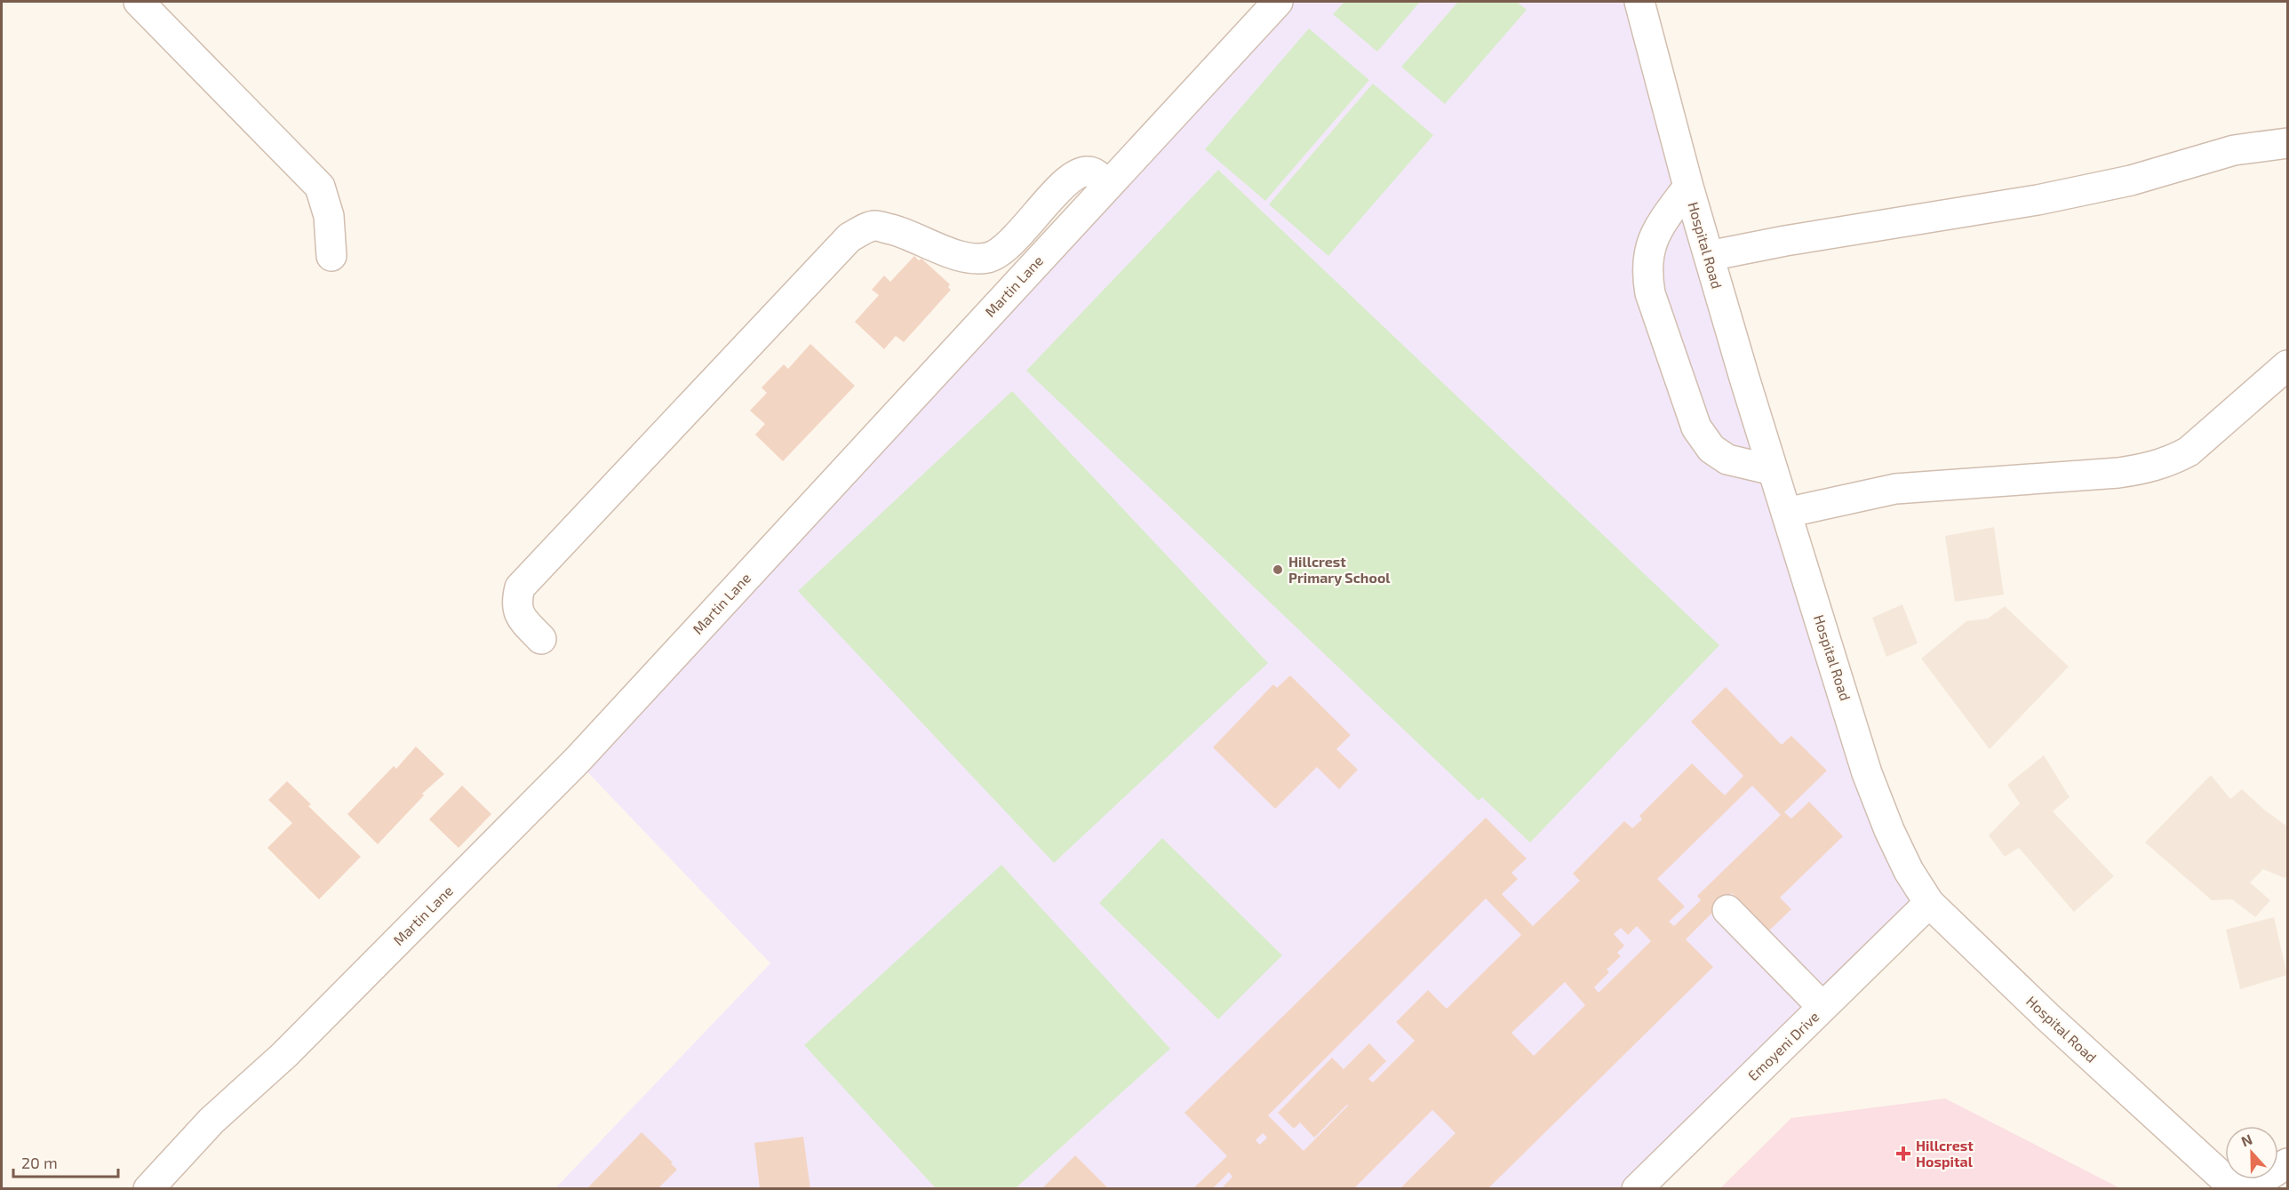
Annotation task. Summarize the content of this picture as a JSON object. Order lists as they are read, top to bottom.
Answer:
{
  "streets": {
    "street": ["Hospital Road", "Martin Lane", "Emoyeni Drive"]
  },
  "crossings": [
    ["Hospital Road", "Emoyeni Drive"]
  ],
  "places": {
    "other": ["Hillcrest Primary School"],
    "health": ["Hillcrest Hospital"]
  },
  "scale_bar": "20 m",
  "north": "top"
}
